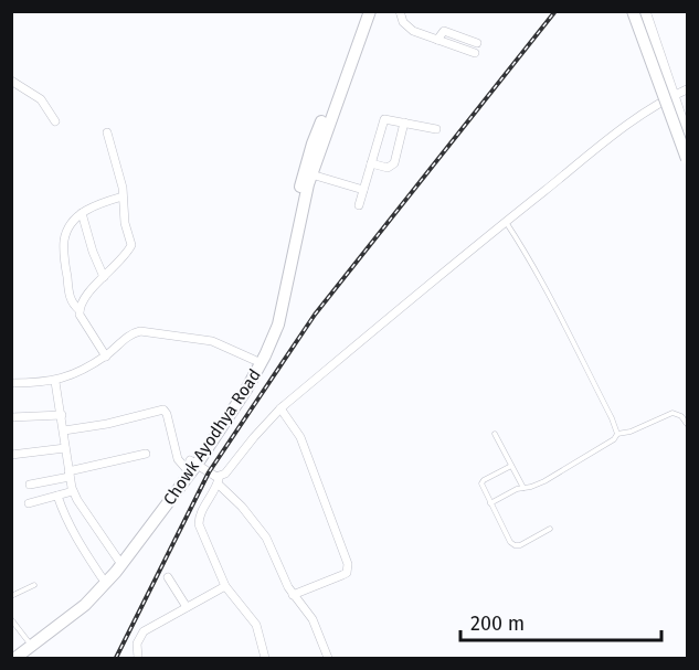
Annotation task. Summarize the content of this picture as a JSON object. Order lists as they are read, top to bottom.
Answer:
{
  "streets": {
    "main road": ["Chowk Ayodhya Road"]
  },
  "scale_bar": "200 m"
}
